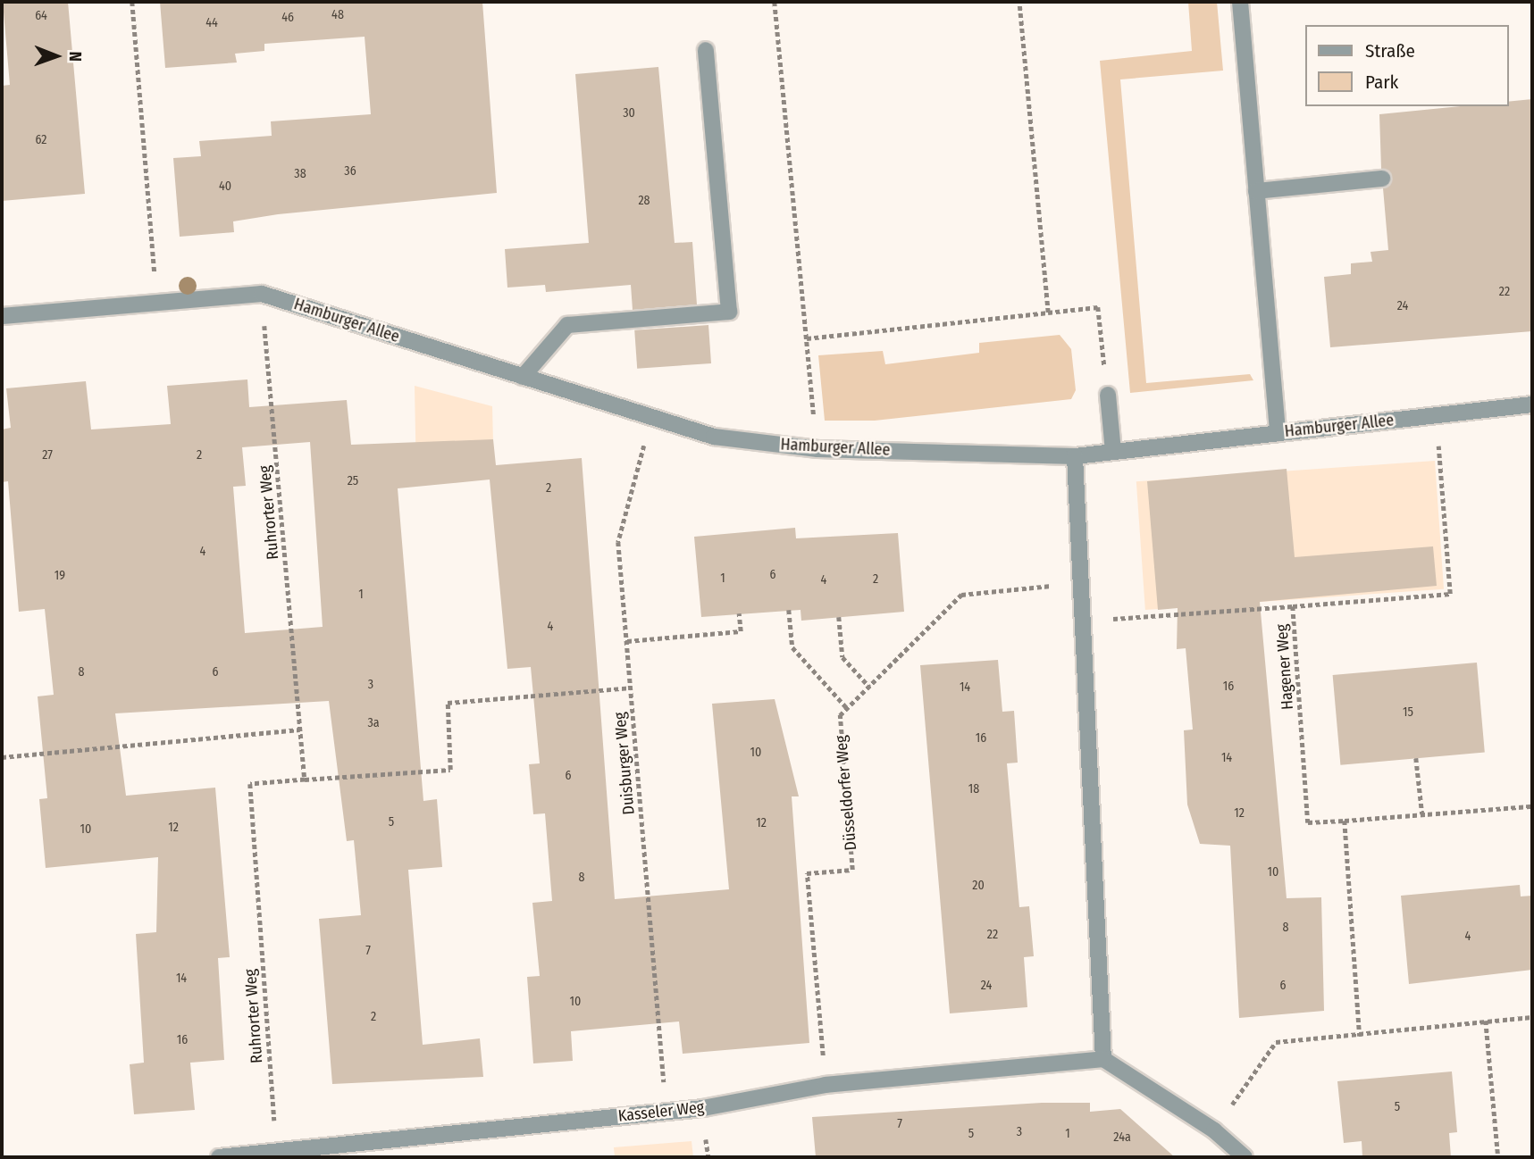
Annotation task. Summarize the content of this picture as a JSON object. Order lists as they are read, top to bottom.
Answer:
{
  "streets": {
    "street": ["Hamburger Allee", "Kasseler Weg"],
    "path": [
      "Ruhrorter Weg",
      "Hagener Weg",
      "Duisburger Weg",
      "Düsseldorfer Weg"
    ]
  },
  "crossings": [
    ["Hamburger Allee", "Ruhrorter Weg"],
    ["Hamburger Allee", "Duisburger Weg"],
    ["Ruhrorter Weg", "Duisburger Weg"],
    ["Ruhrorter Weg", "Kasseler Weg"],
    ["Duisburger Weg", "Kasseler Weg"],
    ["Düsseldorfer Weg", "Kasseler Weg"]
  ],
  "house_numbers": [
    "48",
    "64",
    "46",
    "44",
    "30",
    "62",
    "36",
    "38",
    "40",
    "28",
    "22",
    "24",
    "27",
    "2",
    "25",
    "2",
    "4",
    "6",
    "19",
    "1",
    "2",
    "4",
    "1",
    "4",
    "8",
    "6",
    "3",
    "16",
    "14",
    "15",
    "3a",
    "16",
    "10",
    "14",
    "6",
    "18",
    "12",
    "5",
    "12",
    "12",
    "10",
    "10",
    "8",
    "20",
    "8",
    "22",
    "4",
    "7",
    "14",
    "24",
    "6",
    "10",
    "2",
    "16",
    "5",
    "7",
    "3",
    "5",
    "1",
    "24a"
  ],
  "legend": ["Straße", "Park"],
  "north": "right"
}
